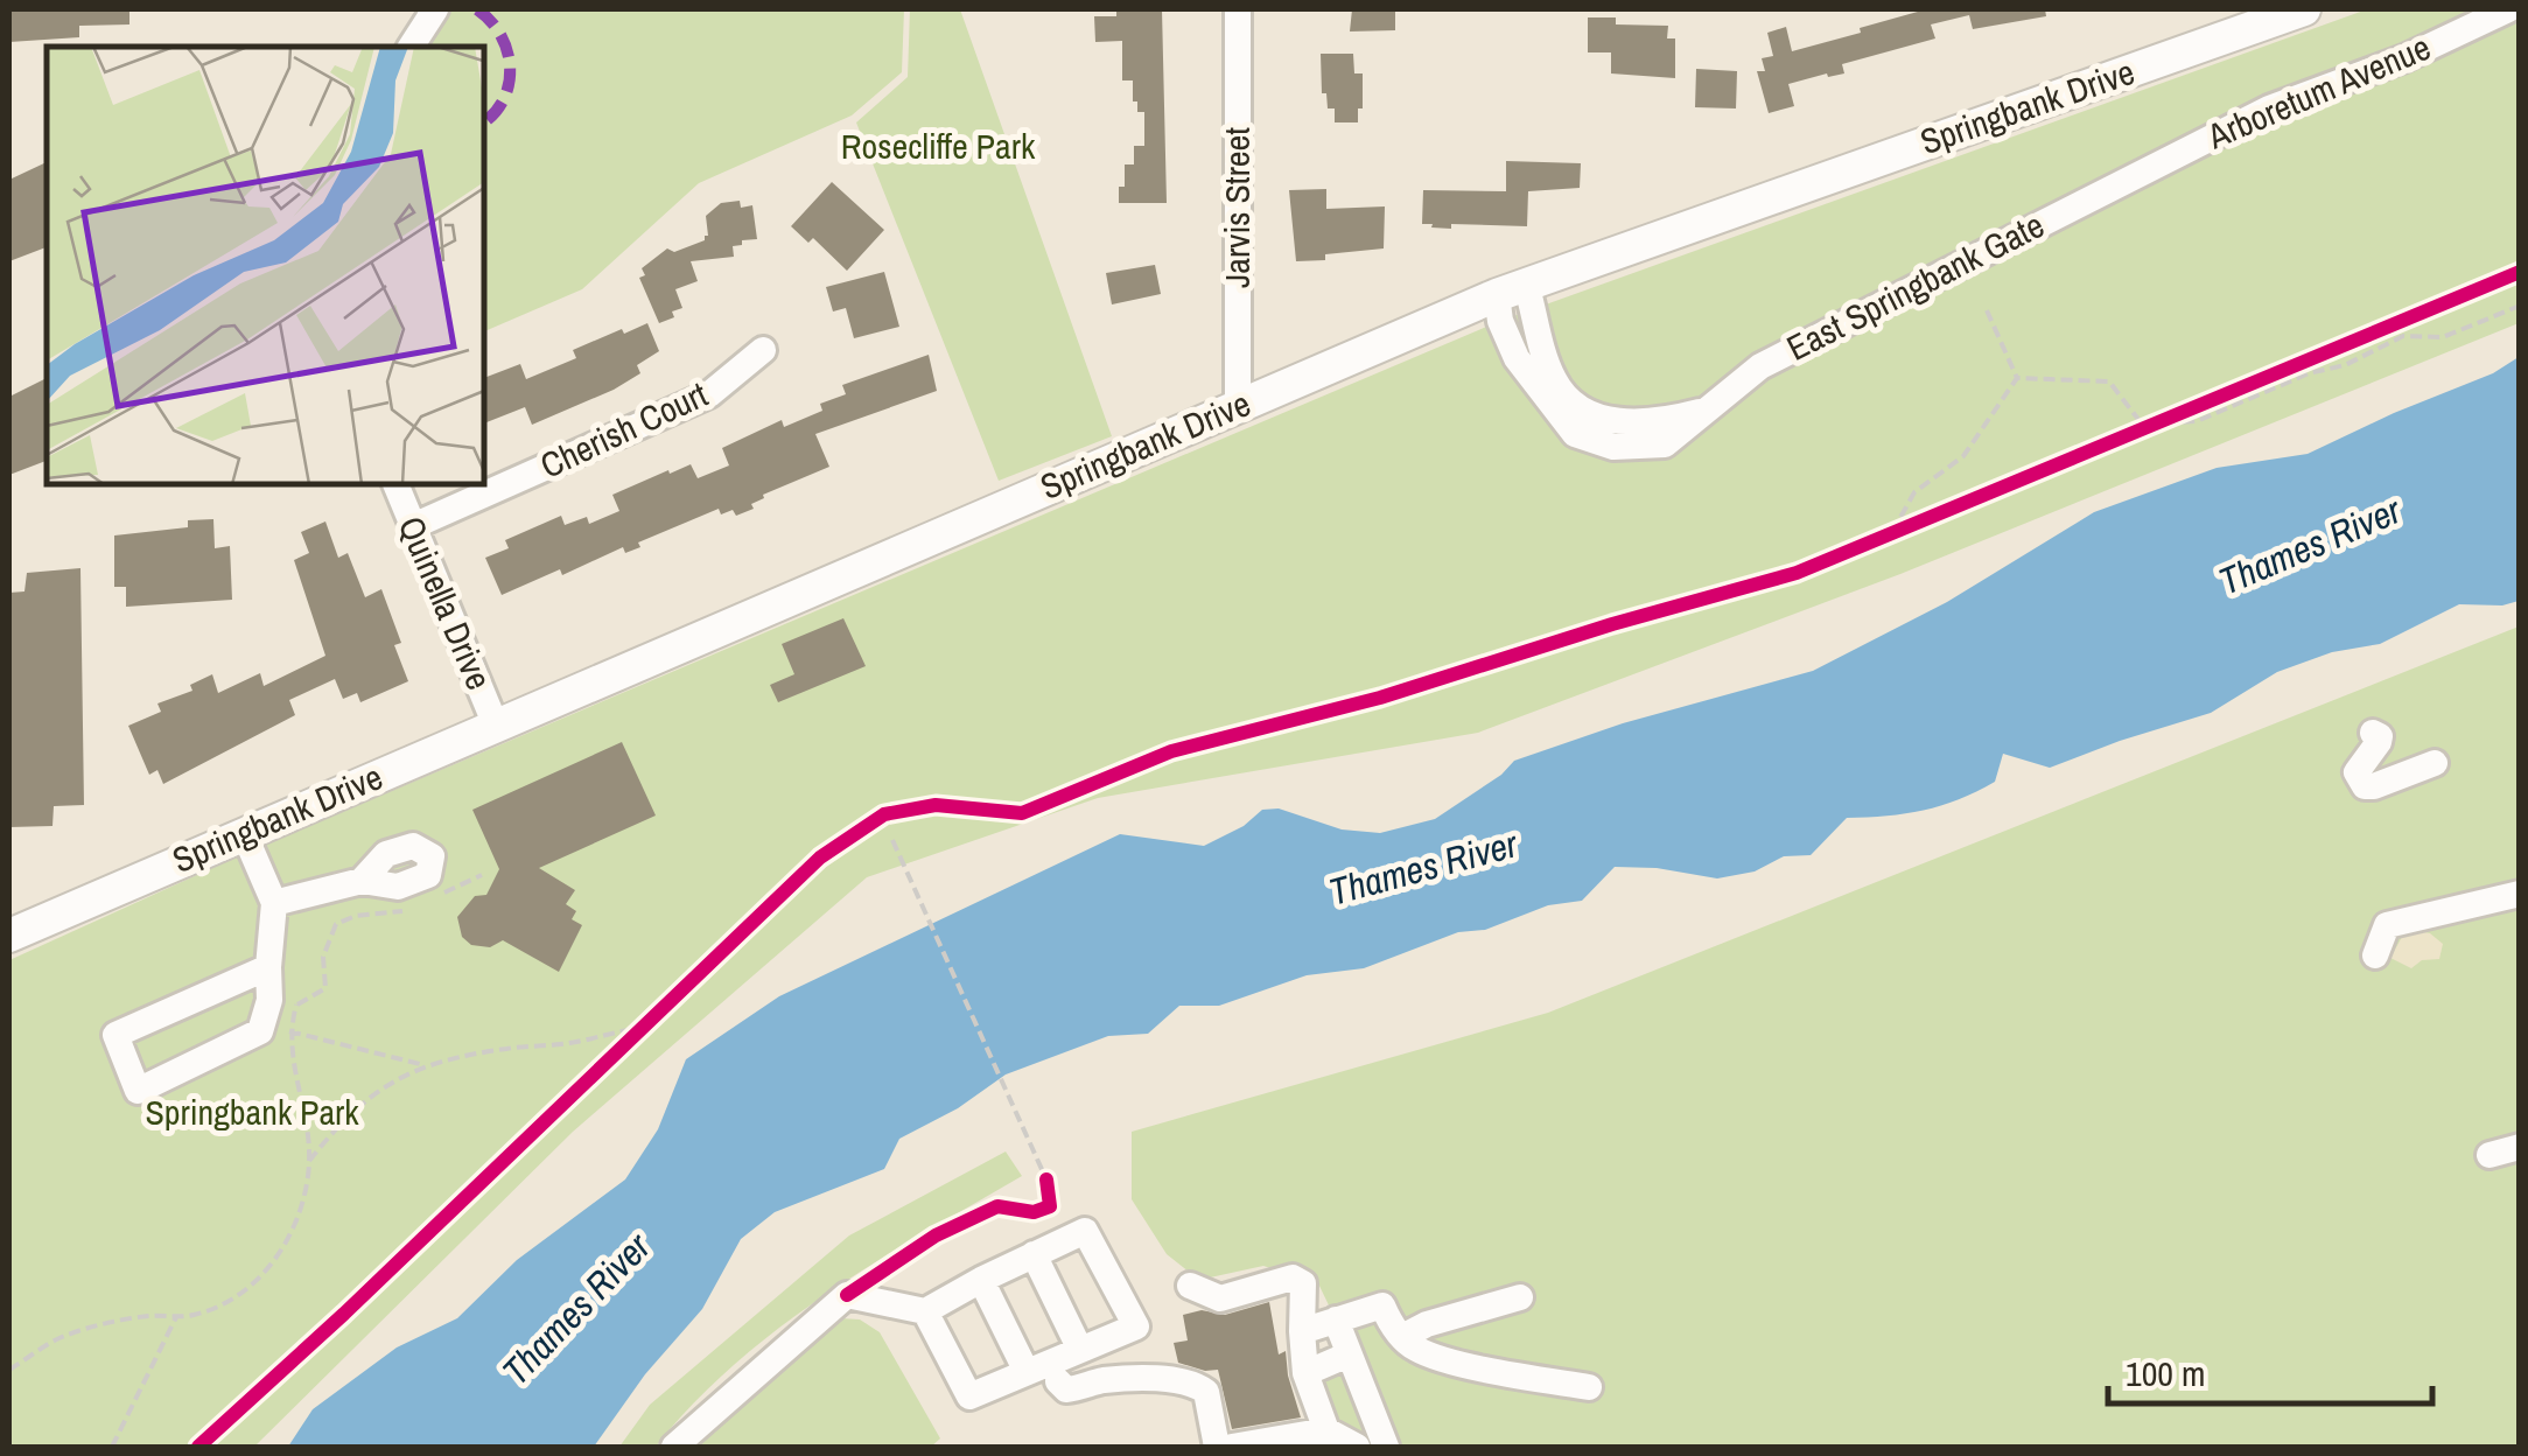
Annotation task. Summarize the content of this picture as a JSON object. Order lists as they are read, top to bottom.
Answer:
{
  "streets": {
    "main road": ["Springbank Drive"],
    "street": [
      "Arboretum Avenue",
      "Jarvis Street",
      "East Springbank Gate",
      "Cherish Court",
      "Quinella Drive"
    ]
  },
  "crossings": [
    ["Arboretum Avenue", "East Springbank Gate"],
    ["Springbank Drive", "Jarvis Street"],
    ["Springbank Drive", "East Springbank Gate"],
    ["Springbank Drive", "Quinella Drive"],
    ["Cherish Court", "Quinella Drive"]
  ],
  "water": ["Thames River"],
  "parks": ["Rosecliffe Park", "Springbank Park"],
  "scale_bar": "100 m"
}
